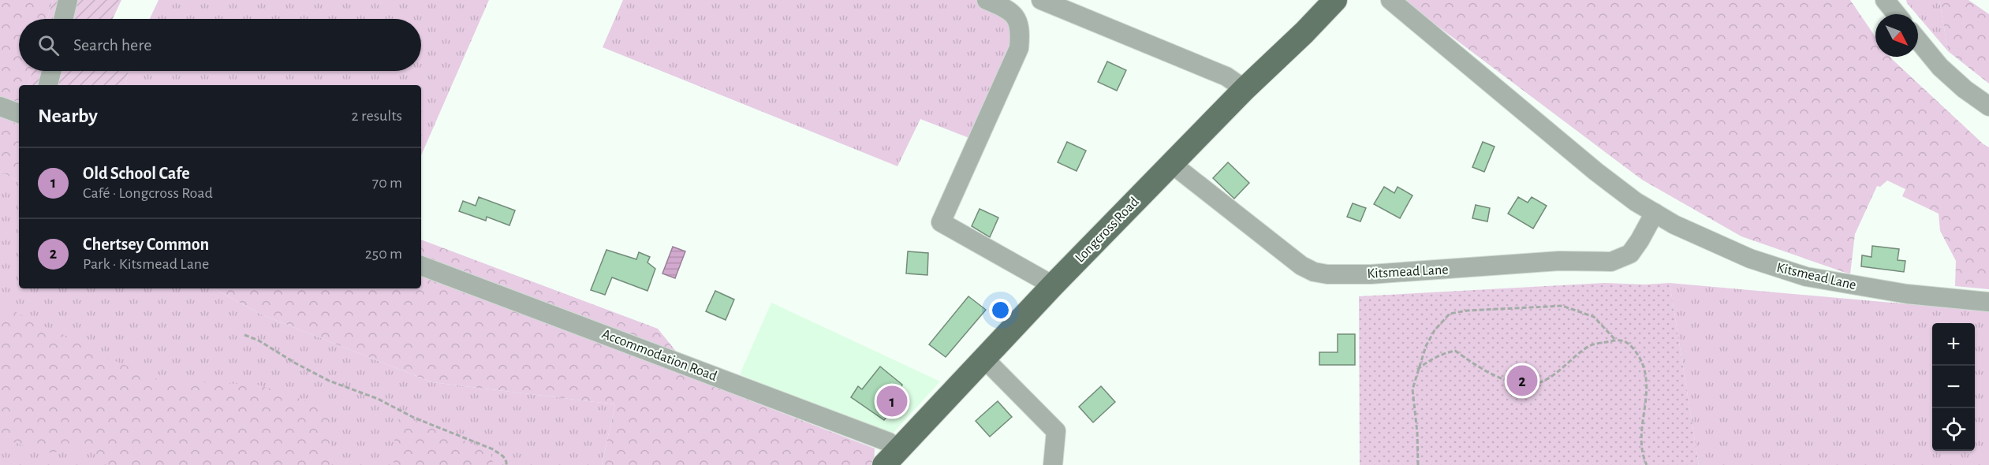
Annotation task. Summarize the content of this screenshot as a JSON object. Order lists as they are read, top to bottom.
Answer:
{
  "streets": {
    "main road": ["Longcross Road"],
    "street": ["Kitsmead Lane", "Accommodation Road"]
  },
  "crossings": [
    ["Longcross Road", "Kitsmead Lane"],
    ["Longcross Road", "Accommodation Road"]
  ],
  "north": "bottom right",
  "page": {
    "search": "Search here",
    "heading": ["Nearby", "2 results"],
    "list": [
      {
        "mark": "1",
        "name": "Old School Cafe",
        "note": "Café · Longcross Road",
        "value": "70 m"
      },
      {
        "mark": "2",
        "name": "Chertsey Common",
        "note": "Park · Kitsmead Lane",
        "value": "250 m"
      }
    ],
    "map_buttons": ["+", "−"],
    "pins": ["2", "1"]
  }
}
